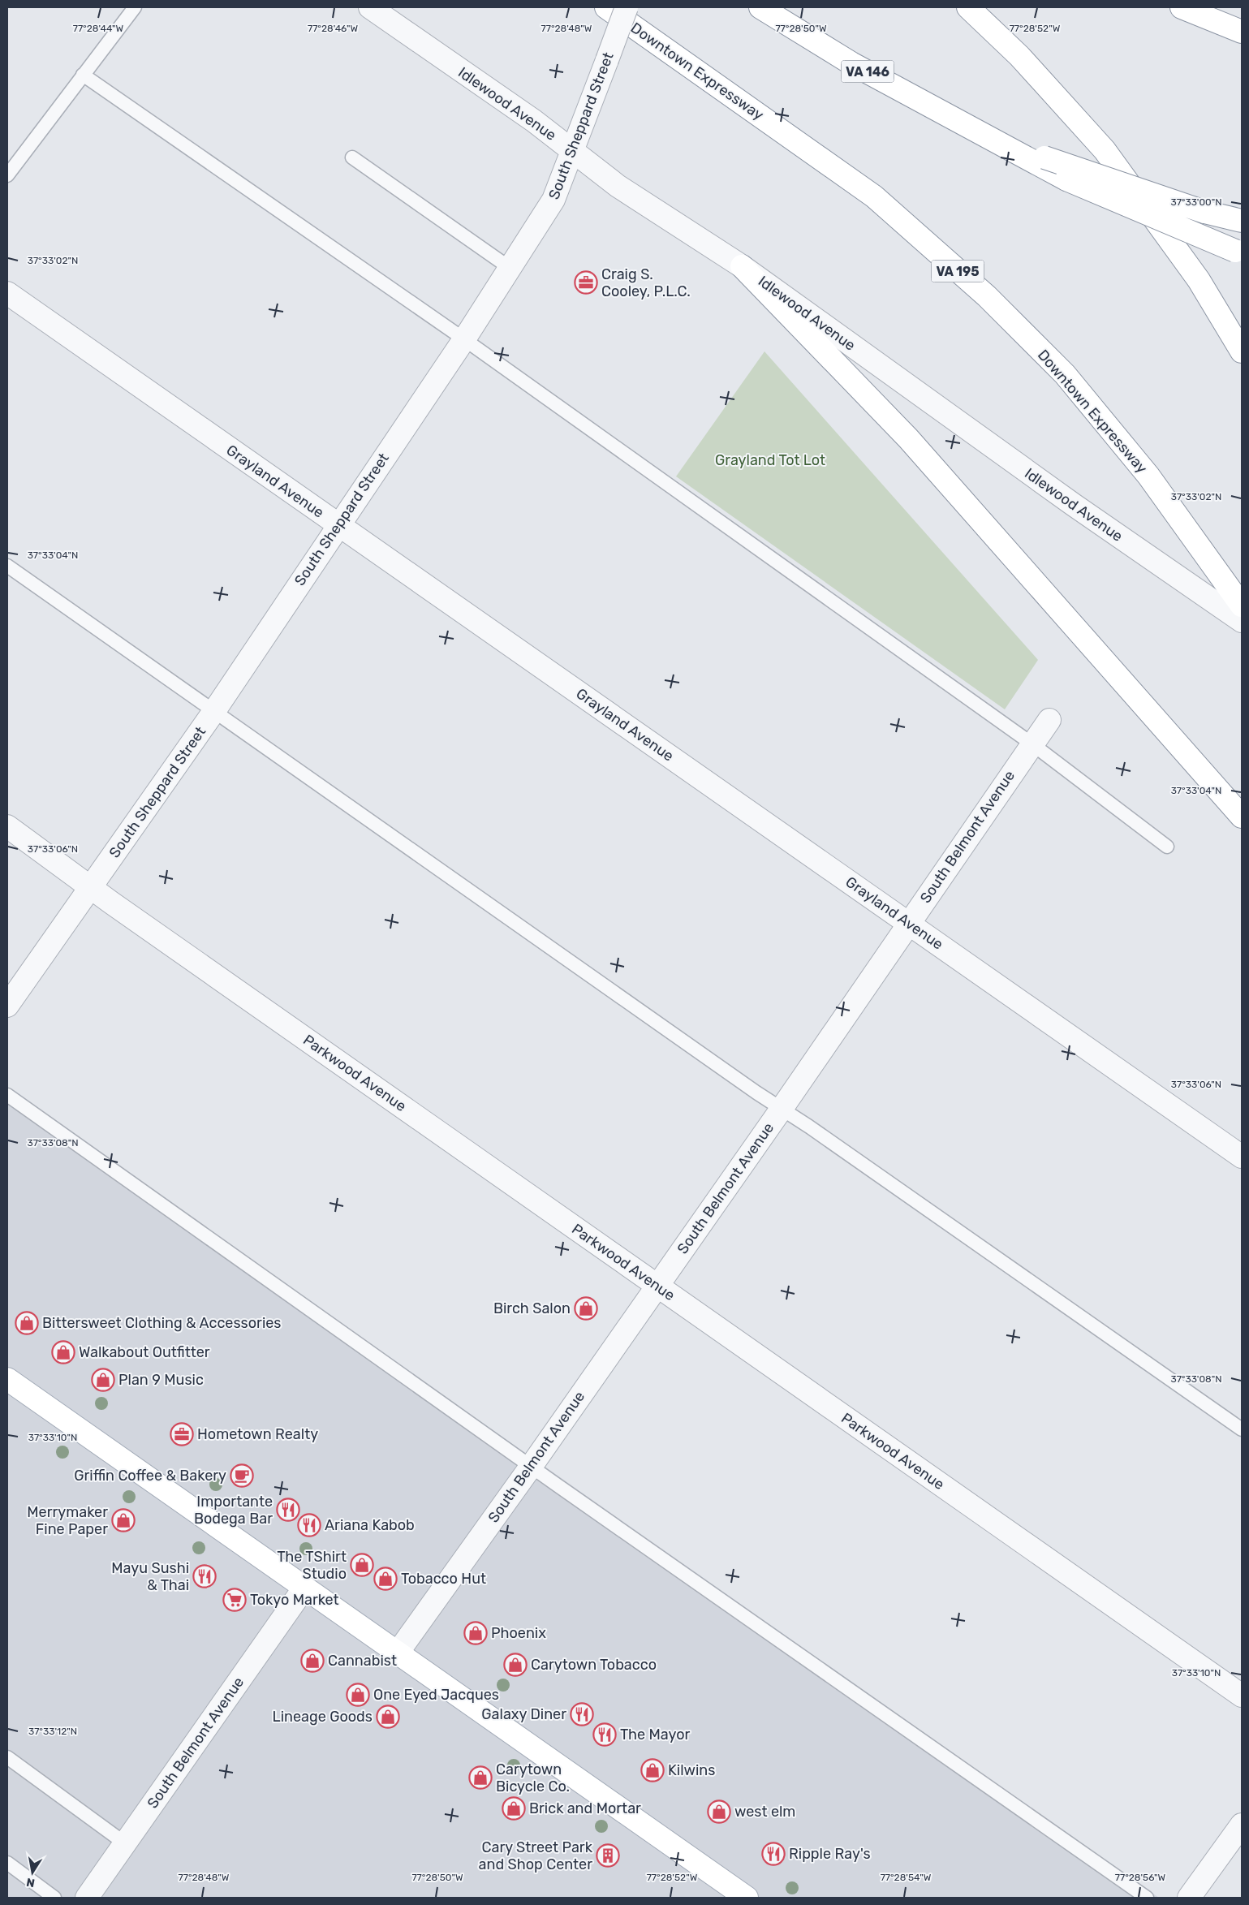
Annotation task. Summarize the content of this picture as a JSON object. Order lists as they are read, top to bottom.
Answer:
{
  "streets": {
    "main road": ["Downtown Expressway", "VA 146", "VA 195"],
    "street": [
      "Idlewood Avenue",
      "South Sheppard Street",
      "Grayland Avenue",
      "South Belmont Avenue",
      "Parkwood Avenue"
    ]
  },
  "crossings": [
    ["Idlewood Avenue", "South Sheppard Street"],
    ["South Sheppard Street", "Grayland Avenue"],
    ["South Sheppard Street", "Parkwood Avenue"],
    ["Grayland Avenue", "South Belmont Avenue"],
    ["South Belmont Avenue", "Parkwood Avenue"]
  ],
  "parks": ["Grayland Tot Lot"],
  "places": {
    "office": ["Craig S. Cooley, P.L.C.", "Hometown Realty"],
    "shop": [
      "Birch Salon",
      "Bittersweet Clothing & Accessories",
      "Walkabout Outfitter",
      "Plan 9 Music",
      "Merrymaker Fine Paper",
      "The TShirt Studio",
      "Tobacco Hut",
      "Phoenix",
      "Cannabist",
      "Carytown Tobacco",
      "One Eyed Jacques",
      "Lineage Goods",
      "Kilwins",
      "Carytown Bicycle Co.",
      "Brick and Mortar",
      "west elm"
    ],
    "cafe": ["Griffin Coffee & Bakery"],
    "restaurant": [
      "Importante Bodega Bar",
      "Ariana Kabob",
      "Mayu Sushi & Thai",
      "Galaxy Diner",
      "The Mayor",
      "Ripple Ray's"
    ],
    "supermarket": ["Tokyo Market"],
    "building": ["Cary Street Park and Shop Center"]
  },
  "north": "bottom",
  "coordinates": [
    "77°28'44\"W",
    "77°28'46\"W",
    "77°28'48\"W",
    "77°28'50\"W",
    "77°28'52\"W",
    "37°33'00\"N",
    "37°33'02\"N",
    "37°33'04\"N",
    "37°33'06\"N",
    "37°33'08\"N",
    "37°33'10\"N",
    "37°33'12\"N",
    "77°28'54\"W",
    "77°28'56\"W"
  ]
}
